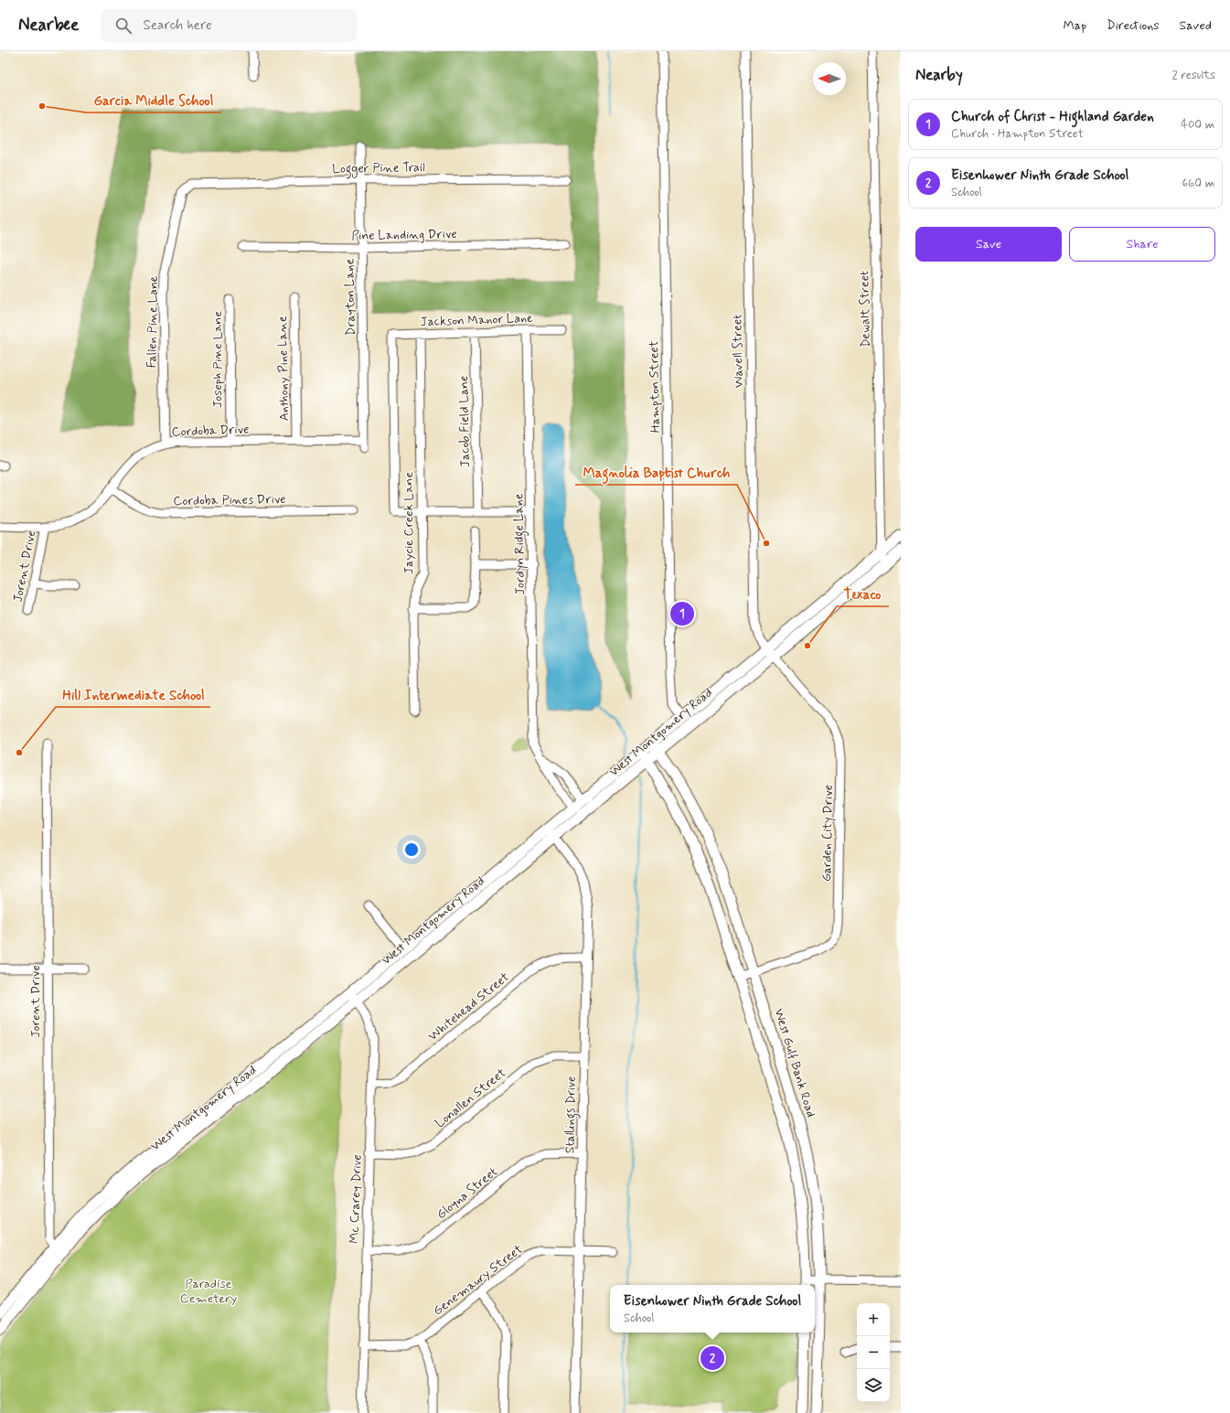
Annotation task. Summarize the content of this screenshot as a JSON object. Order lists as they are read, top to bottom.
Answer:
{
  "streets": {
    "main road": ["West Montgomery Road", "West Gulf Bank Road"],
    "street": [
      "Logger Pine Trail",
      "Pine Landing Drive",
      "Drayton Lane",
      "Dewalt Street",
      "Jackson Manor Lane",
      "Fallen Pine Lane",
      "Wavell Street",
      "Joseph Pine Lane",
      "Anthony Pine Lane",
      "Hampton Street",
      "Jacob Field Lane",
      "Cordoba Drive",
      "Cordoba Pines Drive",
      "Jaycie Creek Lane",
      "Jordyn Ridge Lane",
      "Jorent Drive",
      "Garden City Drive",
      "Whitehead Street",
      "Lonallen Street",
      "Stallings Drive",
      "Gloyna Street",
      "Mc Crarey Drive",
      "Genemaury Street"
    ]
  },
  "crossings": [
    ["Logger Pine Trail", "Drayton Lane"],
    ["Logger Pine Trail", "Fallen Pine Lane"],
    ["Pine Landing Drive", "Drayton Lane"],
    ["Drayton Lane", "Cordoba Drive"],
    ["Dewalt Street", "West Montgomery Road"],
    ["Jackson Manor Lane", "Jacob Field Lane"],
    ["Jackson Manor Lane", "Jaycie Creek Lane"],
    ["Jackson Manor Lane", "Jordyn Ridge Lane"],
    ["Fallen Pine Lane", "Cordoba Drive"],
    ["Wavell Street", "West Montgomery Road"],
    ["Wavell Street", "Garden City Drive"],
    ["Joseph Pine Lane", "Cordoba Drive"],
    ["Anthony Pine Lane", "Cordoba Drive"],
    ["Hampton Street", "West Montgomery Road"],
    ["Cordoba Drive", "Cordoba Pines Drive"],
    ["Cordoba Drive", "Jorent Drive"],
    ["Jordyn Ridge Lane", "West Montgomery Road"],
    ["Jorent Drive", "West Montgomery Road"],
    ["West Montgomery Road", "Garden City Drive"],
    ["West Montgomery Road", "West Gulf Bank Road"],
    ["West Montgomery Road", "Stallings Drive"],
    ["West Montgomery Road", "Mc Crarey Drive"],
    ["Garden City Drive", "West Gulf Bank Road"],
    ["Whitehead Street", "Stallings Drive"],
    ["Whitehead Street", "Mc Crarey Drive"],
    ["Lonallen Street", "Stallings Drive"],
    ["Lonallen Street", "Mc Crarey Drive"],
    ["Stallings Drive", "Gloyna Street"],
    ["Stallings Drive", "Genemaury Street"],
    ["Gloyna Street", "Mc Crarey Drive"],
    ["Mc Crarey Drive", "Genemaury Street"]
  ],
  "parks": ["Paradise Cemetery"],
  "places": [
    "Garcia Middle School",
    "Magnolia Baptist Church",
    "Texaco",
    "Hill Intermediate School"
  ],
  "north": "left",
  "page": {
    "header": "Nearbee",
    "search": "Search here",
    "nav": ["Map", "Directions", "Saved"],
    "heading": ["Nearby", "2 results"],
    "list": [
      {
        "mark": "1",
        "name": "Church of Christ - Highland Garden",
        "note": "Church · Hampton Street",
        "value": "400 m"
      },
      {
        "mark": "2",
        "name": "Eisenhower Ninth Grade School",
        "note": "School",
        "value": "660 m"
      }
    ],
    "buttons": ["Save", "Share"],
    "pins": ["1", "2"],
    "popup": ["Eisenhower Ninth Grade School", "School"],
    "map_buttons": ["+", "−"]
  }
}
